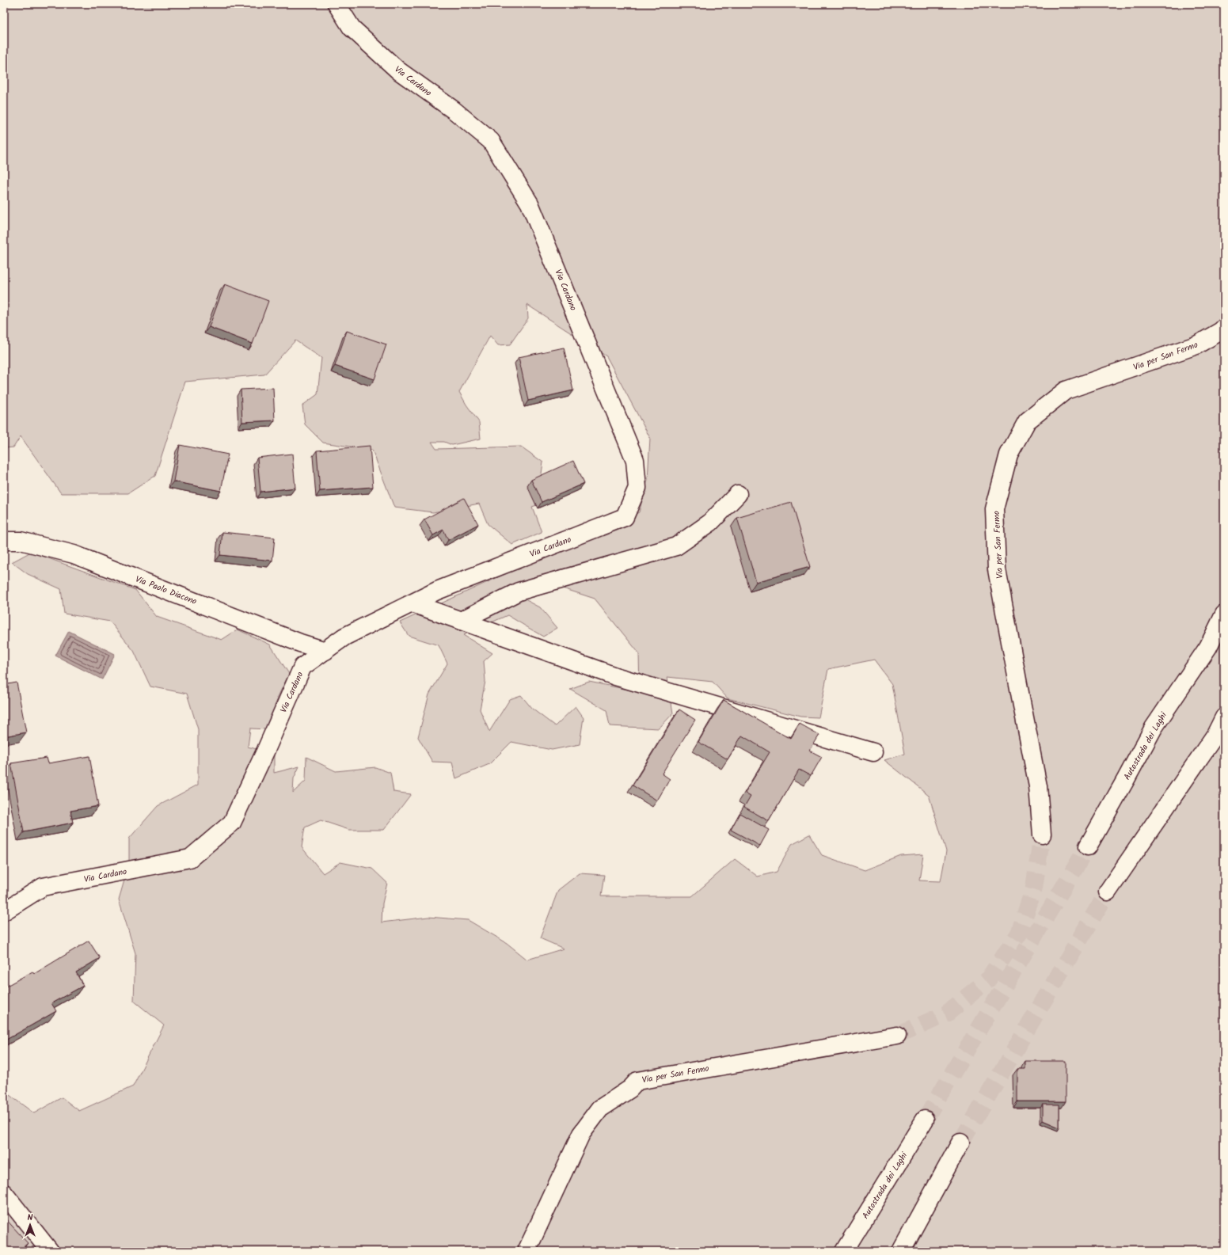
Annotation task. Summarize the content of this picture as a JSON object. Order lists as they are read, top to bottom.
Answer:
{
  "streets": {
    "main road": [
      "Via Cardano",
      "Via per San Fermo",
      "Via Paolo Diacono",
      "Autostrada dei Laghi"
    ]
  },
  "crossings": [
    ["Via Cardano", "Via Paolo Diacono"]
  ],
  "north": "top"
}
